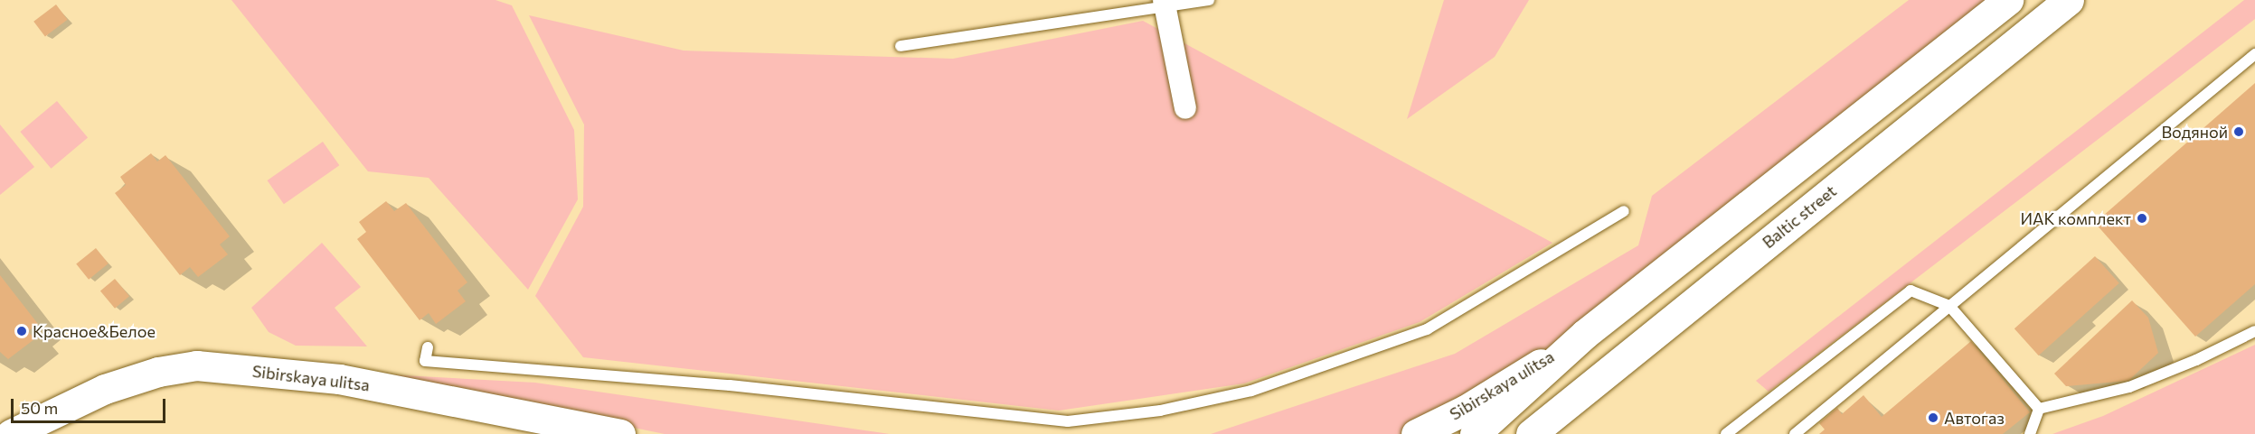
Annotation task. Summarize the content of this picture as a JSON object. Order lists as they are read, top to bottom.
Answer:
{
  "streets": {
    "main road": ["Baltic street", "Sibirskaya ulitsa"]
  },
  "places": [
    "Водяной",
    "ИАК комплект",
    "Красное&Белое",
    "Автогаз"
  ],
  "scale_bar": "50 m"
}
